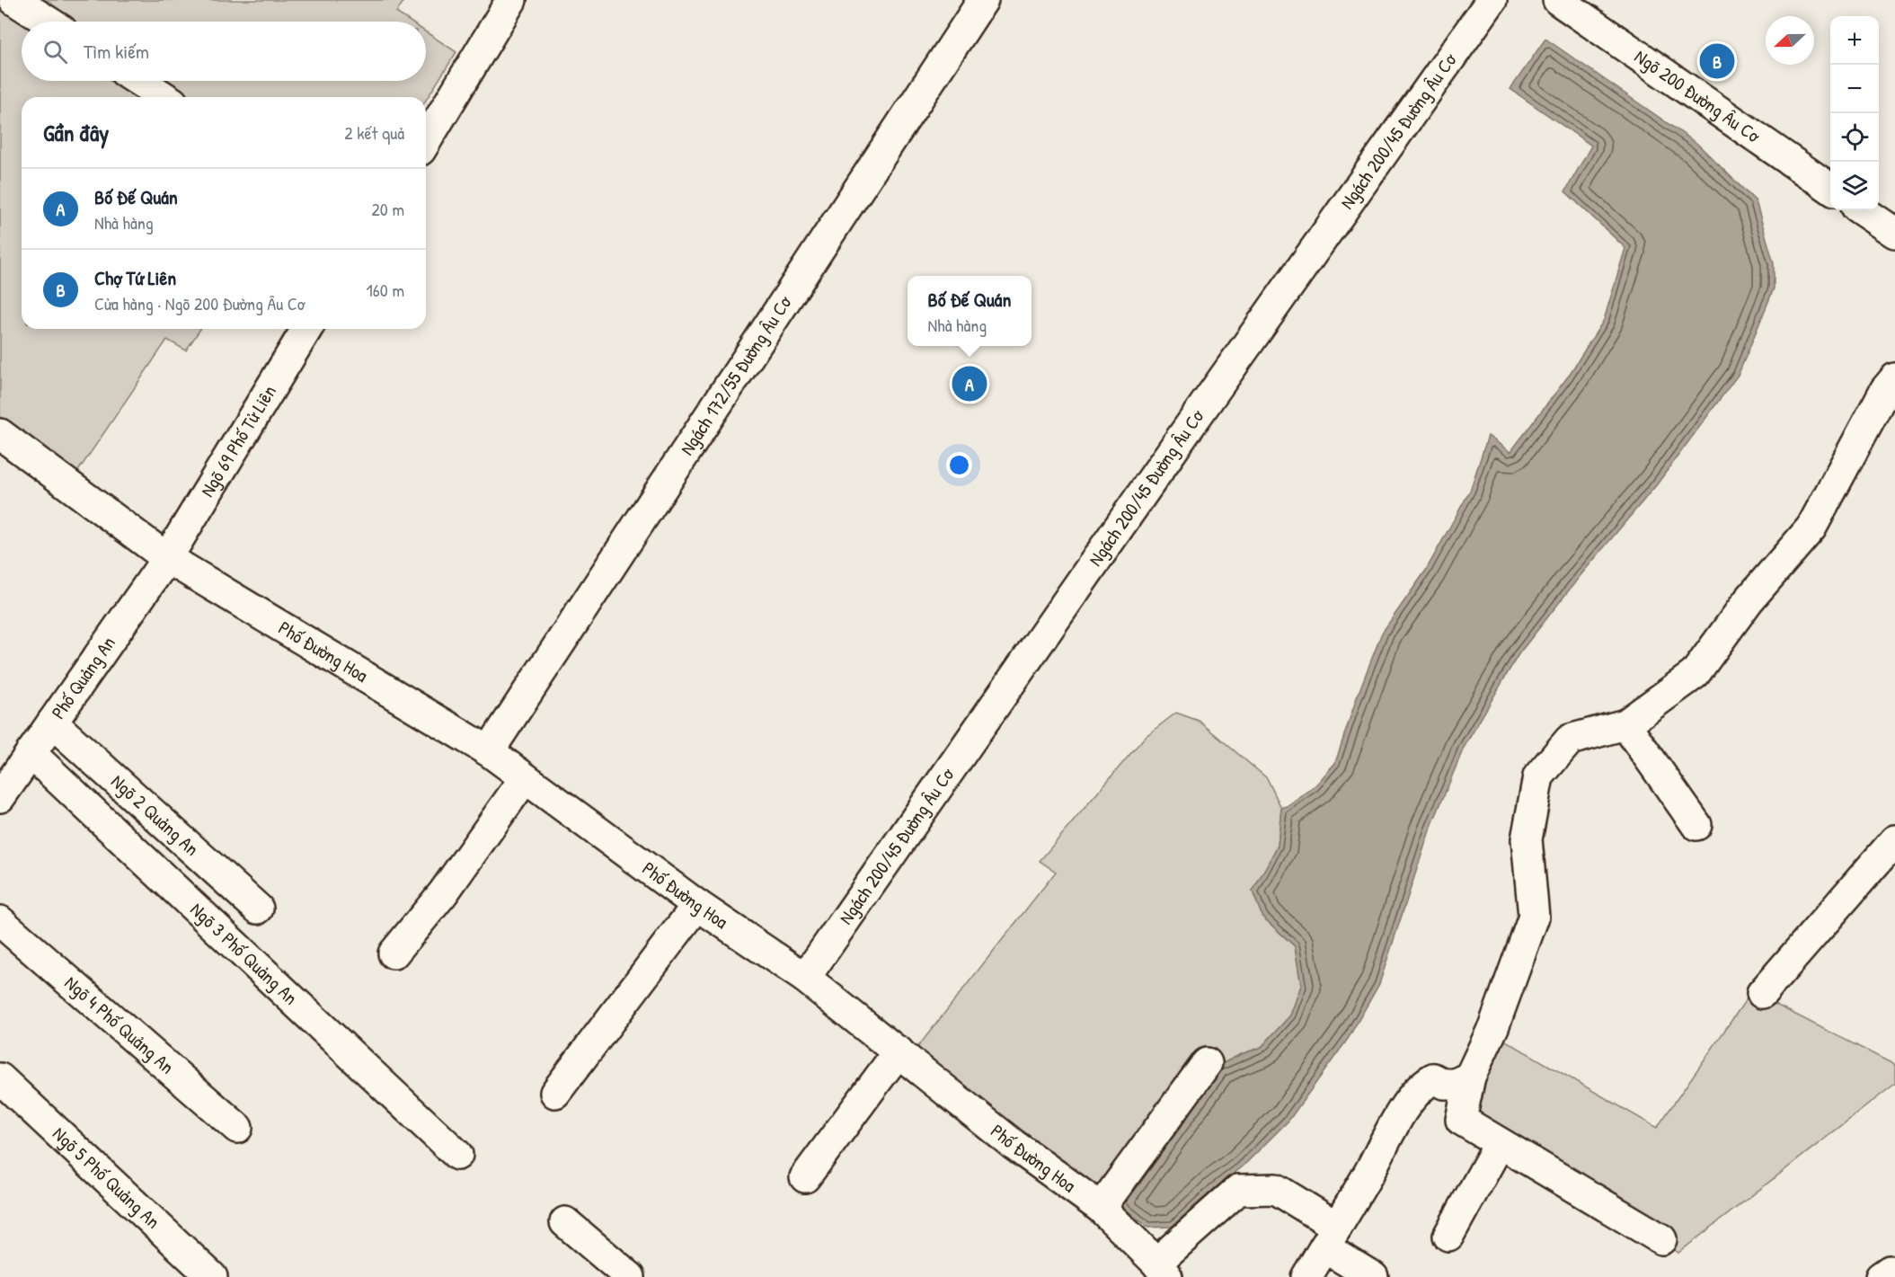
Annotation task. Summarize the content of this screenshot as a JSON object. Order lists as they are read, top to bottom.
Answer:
{
  "streets": {
    "street": [
      "Ngõ 200 Đường Âu Cơ",
      "Ngách 200/45 Đường Âu Cơ",
      "Ngách 172/55 Đường Âu Cơ",
      "Ngõ 69 Phố Tử Liên",
      "Phố Đường Hoa",
      "Phố Quảng An",
      "Ngõ 2 Quảng An",
      "Ngõ 3 Phố Quảng An",
      "Ngõ 4 Phố Quảng An",
      "Ngõ 5 Phố Quảng An"
    ]
  },
  "crossings": [
    ["Ngách 200/45 Đường Âu Cơ", "Phố Đường Hoa"],
    ["Ngách 172/55 Đường Âu Cơ", "Phố Đường Hoa"],
    ["Ngõ 69 Phố Tử Liên", "Phố Đường Hoa"],
    ["Ngõ 69 Phố Tử Liên", "Phố Quảng An"],
    ["Phố Đường Hoa", "Phố Quảng An"],
    ["Phố Quảng An", "Ngõ 2 Quảng An"],
    ["Phố Quảng An", "Ngõ 3 Phố Quảng An"]
  ],
  "north": "left",
  "page": {
    "map_buttons": ["+", "−"],
    "search": "Tìm kiếm",
    "pins": ["B", "A"],
    "heading": ["Gần đây", "2 kết quả"],
    "list": [
      {
        "mark": "A",
        "name": "Bố Đế Quán",
        "note": "Nhà hàng",
        "value": "20 m"
      },
      {
        "mark": "B",
        "name": "Chợ Tứ Liên",
        "note": "Cửa hàng · Ngõ 200 Đường Âu Cơ",
        "value": "160 m"
      }
    ],
    "popup": ["Bố Đế Quán", "Nhà hàng"]
  }
}
